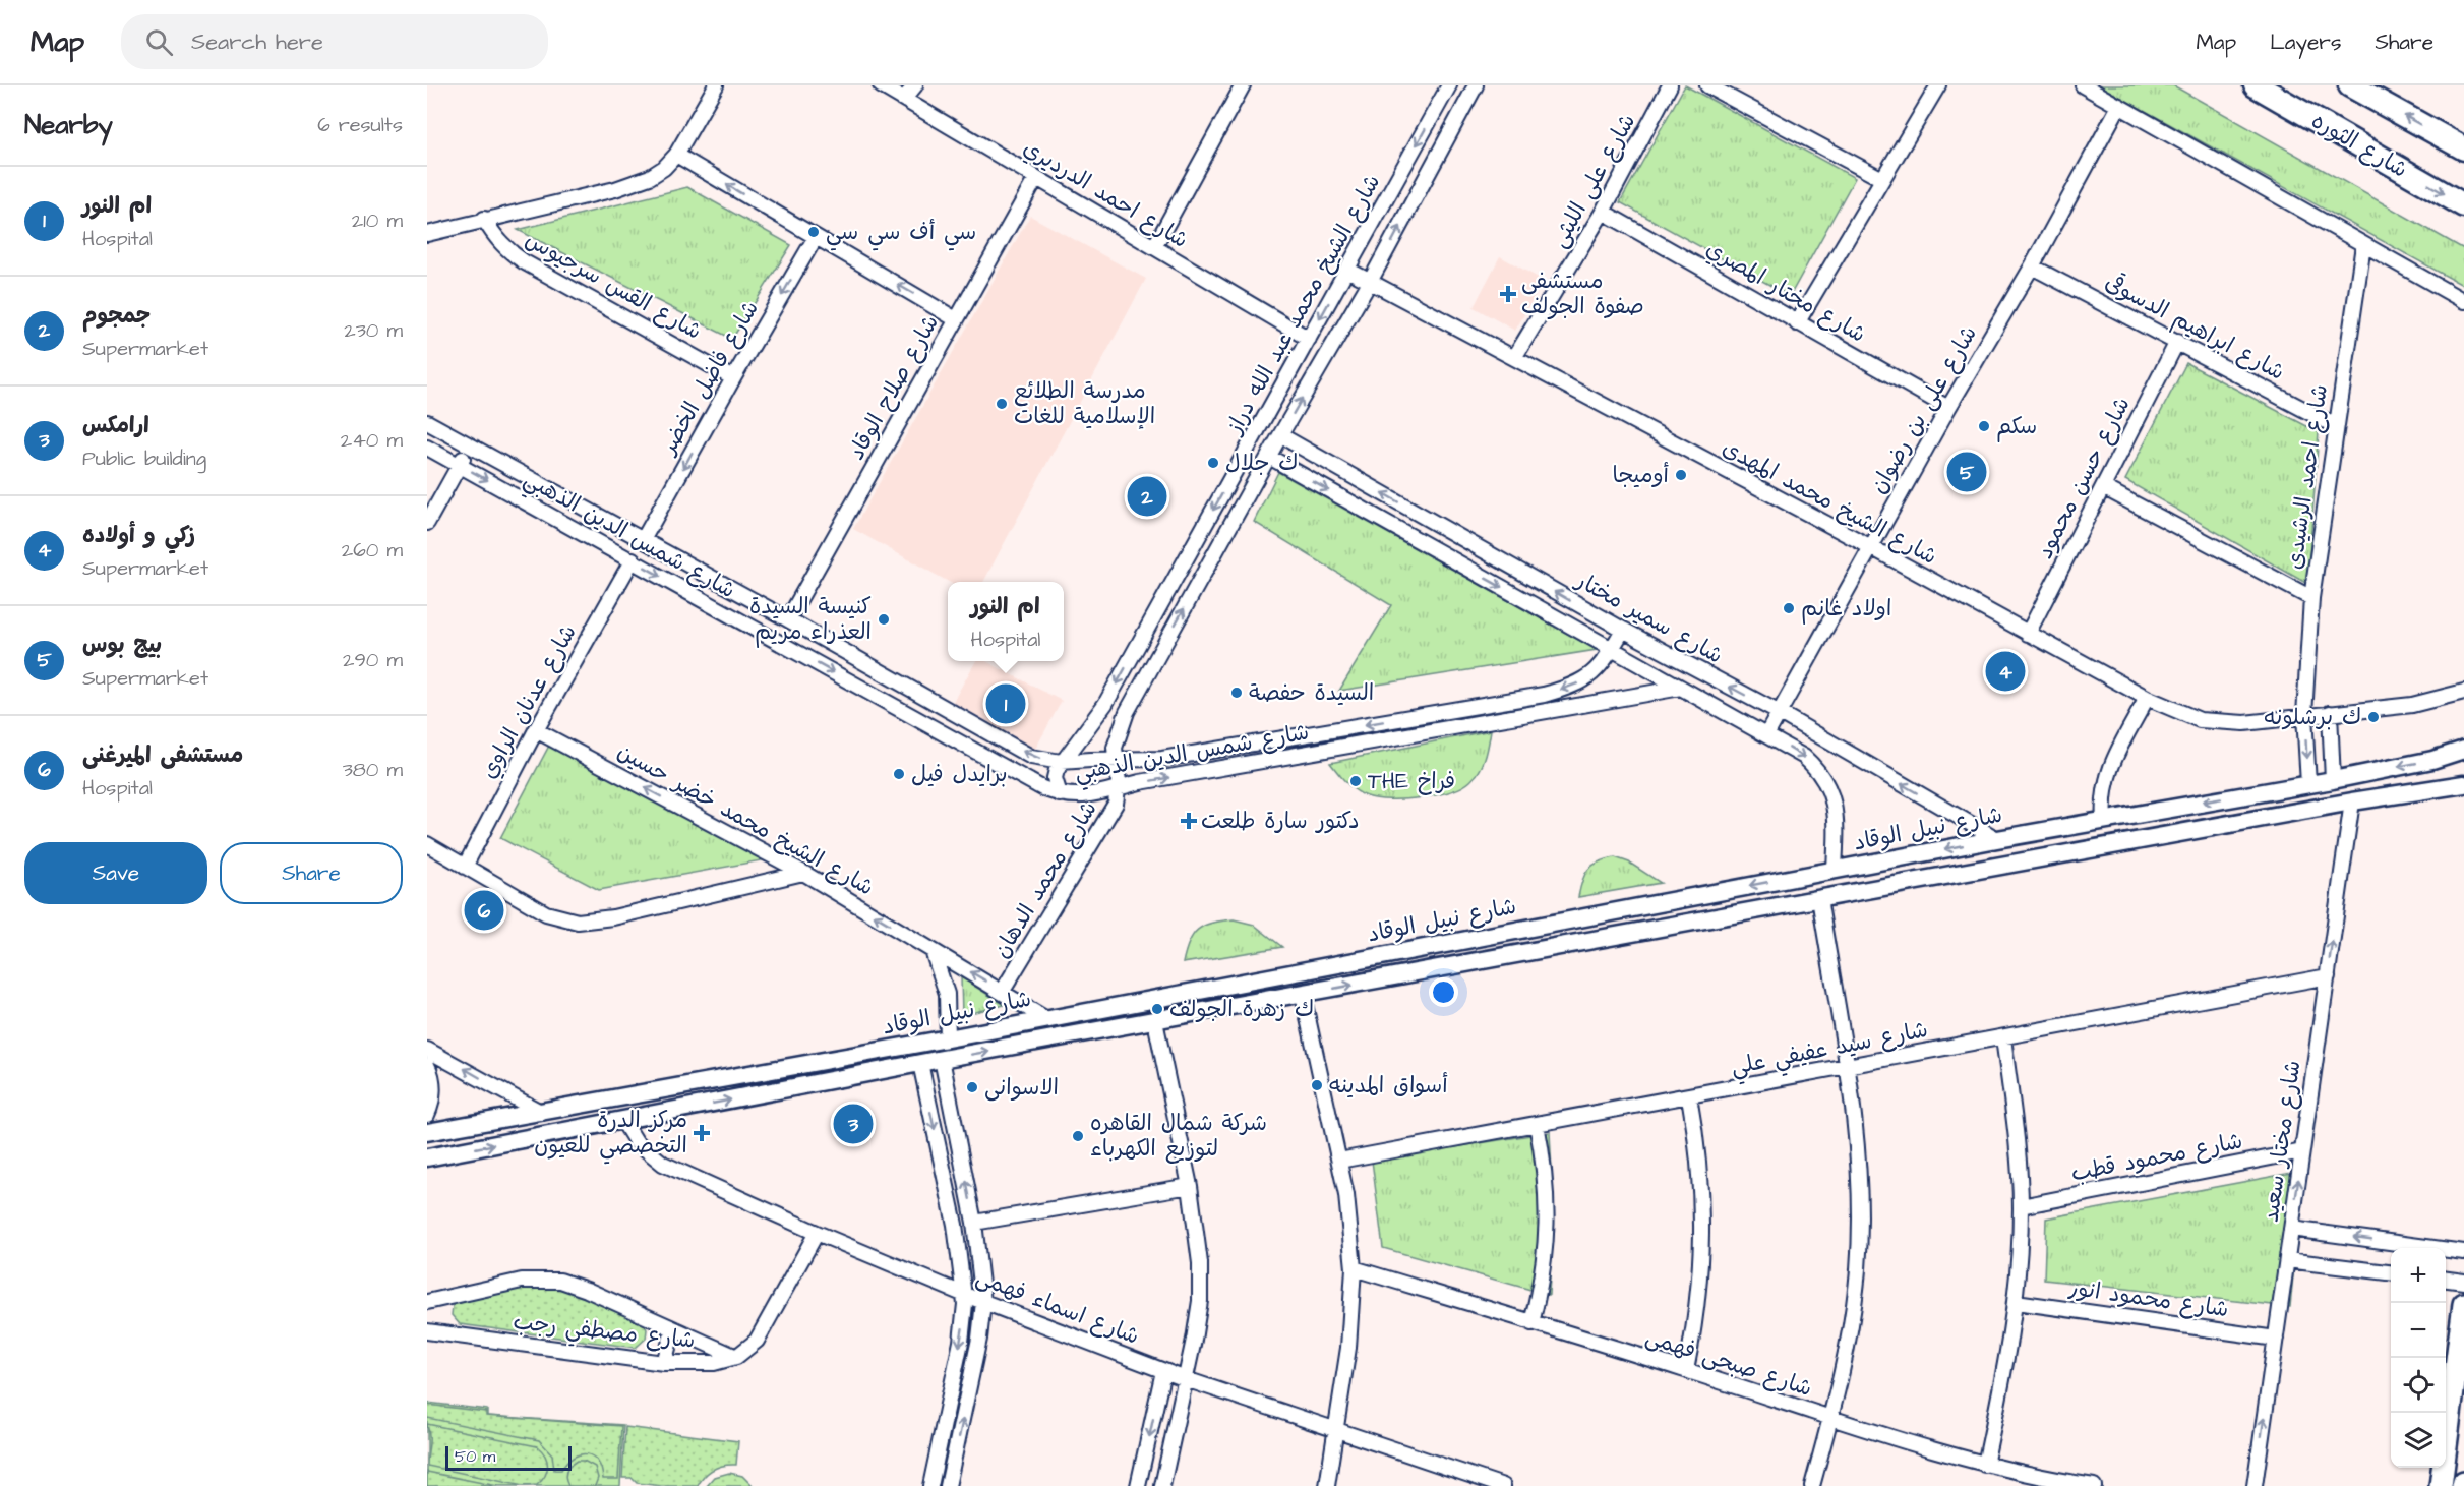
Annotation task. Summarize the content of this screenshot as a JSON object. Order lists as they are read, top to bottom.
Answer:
{
  "streets": {
    "highway": ["شارع الثوره"],
    "street": [
      "شارع على الليثى",
      "شارع احمد الدرديري",
      "شارع القس سرجيوس",
      "شارع مختار المصري",
      "شارع الشيخ محمد عبد الله دراز",
      "شارع ابراهيم الدسوقى",
      "شارع فاضل الخضر",
      "شارع صلاح الوقاد",
      "شارع على بن رضوان",
      "شارع احمد الرشيدى",
      "شارع حسن محمود",
      "شارع الشيخ محمد المهدى",
      "شارع شمس الدين الذهبي",
      "شارع سمير مختار",
      "شارع عدنان الراوي",
      "شارع الشيخ محمد خضر حسين",
      "شارع نبيل الوقاد",
      "شارع محمد الدهان",
      "شارع سيد عفيفي علي",
      "شارع مختار سعيد",
      "شارع محمود قطب",
      "شارع محمود انور",
      "شارع اسماء فهمى",
      "شارع مصطفي رجب",
      "شارع صبحى فهمى"
    ]
  },
  "crossings": [
    ["شارع على الليثى", "شارع مختار المصري"],
    ["شارع على الليثى", "شارع الشيخ محمد المهدى"],
    ["شارع احمد الدرديري", "شارع الشيخ محمد عبد الله دراز"],
    ["شارع احمد الدرديري", "شارع صلاح الوقاد"],
    ["شارع القس سرجيوس", "شارع فاضل الخضر"],
    ["شارع مختار المصري", "شارع على بن رضوان"],
    ["شارع الشيخ محمد عبد الله دراز", "شارع الشيخ محمد المهدى"],
    ["شارع الشيخ محمد عبد الله دراز", "شارع شمس الدين الذهبي"],
    ["شارع الشيخ محمد عبد الله دراز", "شارع سمير مختار"],
    ["شارع الشيخ محمد عبد الله دراز", "شارع محمد الدهان"],
    ["شارع ابراهيم الدسوقى", "شارع على بن رضوان"],
    ["شارع ابراهيم الدسوقى", "شارع احمد الرشيدى"],
    ["شارع ابراهيم الدسوقى", "شارع حسن محمود"],
    ["شارع فاضل الخضر", "شارع شمس الدين الذهبي"],
    ["شارع صلاح الوقاد", "شارع شمس الدين الذهبي"],
    ["شارع على بن رضوان", "شارع الشيخ محمد المهدى"],
    ["شارع على بن رضوان", "شارع سمير مختار"],
    ["شارع احمد الرشيدى", "شارع الشيخ محمد المهدى"],
    ["شارع احمد الرشيدى", "شارع نبيل الوقاد"],
    ["شارع حسن محمود", "شارع الشيخ محمد المهدى"],
    ["شارع شمس الدين الذهبي", "شارع سمير مختار"],
    ["شارع شمس الدين الذهبي", "شارع عدنان الراوي"],
    ["شارع شمس الدين الذهبي", "شارع محمد الدهان"],
    ["شارع سمير مختار", "شارع نبيل الوقاد"],
    ["شارع عدنان الراوي", "شارع الشيخ محمد خضر حسين"],
    ["شارع الشيخ محمد خضر حسين", "شارع نبيل الوقاد"],
    ["شارع الشيخ محمد خضر حسين", "شارع محمد الدهان"],
    ["شارع نبيل الوقاد", "شارع مختار سعيد"],
    ["شارع نبيل الوقاد", "شارع اسماء فهمى"],
    ["شارع سيد عفيفي علي", "شارع مختار سعيد"],
    ["شارع مختار سعيد", "شارع محمود قطب"],
    ["شارع مختار سعيد", "شارع محمود انور"]
  ],
  "one_way": ["شارع فاضل الخضر", "شارع الشيخ محمد خضر حسين", "شارع مختار سعيد"],
  "places": {
    "other": [
      "سي أف سي سي",
      "مدرسة الطلائع الإسلامية للغات",
      "سكم",
      "ك جلال",
      "أوميجا",
      "اولاد غانم",
      "كنيسة السيدة العذراء مريم",
      "السيدة حفصة",
      "ك برشلونه",
      "برايدل فيل",
      "THE فراخ",
      "ك زهرة الجولف",
      "أسواق المدينه",
      "الاسوانى",
      "شركة شمال القاهره لتوزيع الكهرباء"
    ],
    "health": ["مستشفى صفوة الجولف", "دكتور سارة طلعت", "مركز الدرة التخصصي للعيون"]
  },
  "scale_bar": "50 m",
  "page": {
    "header": "Map",
    "search": "Search here",
    "nav": ["Map", "Layers", "Share"],
    "heading": ["Nearby", "6 results"],
    "list": [
      {
        "mark": "1",
        "name": "ام النور",
        "note": "Hospital",
        "value": "210 m"
      },
      {
        "mark": "2",
        "name": "جمجوم",
        "note": "Supermarket",
        "value": "230 m"
      },
      {
        "mark": "3",
        "name": "ارامكس",
        "note": "Public building",
        "value": "240 m"
      },
      {
        "mark": "4",
        "name": "زكي و أولاده",
        "note": "Supermarket",
        "value": "260 m"
      },
      {
        "mark": "5",
        "name": "بيج بوس",
        "note": "Supermarket",
        "value": "290 m"
      },
      {
        "mark": "6",
        "name": "مستشفى الميرغنى",
        "note": "Hospital",
        "value": "380 m"
      }
    ],
    "pins": [
      "5",
      "2",
      "4",
      "1",
      "6",
      "3"
    ],
    "popup": ["ام النور", "Hospital"],
    "buttons": ["Save", "Share"],
    "map_buttons": ["+", "−"],
    "scale": "50 m"
  }
}
